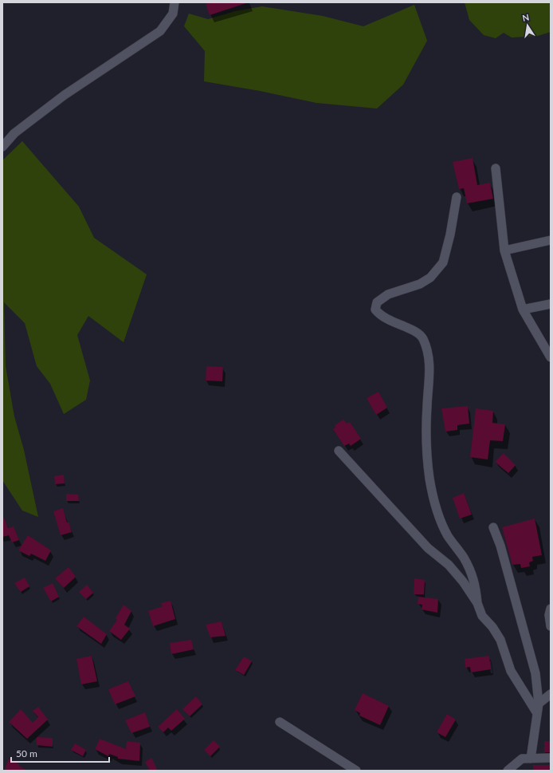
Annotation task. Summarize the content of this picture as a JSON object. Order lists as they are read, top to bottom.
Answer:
{
  "scale_bar": "50 m",
  "north": "top"
}
